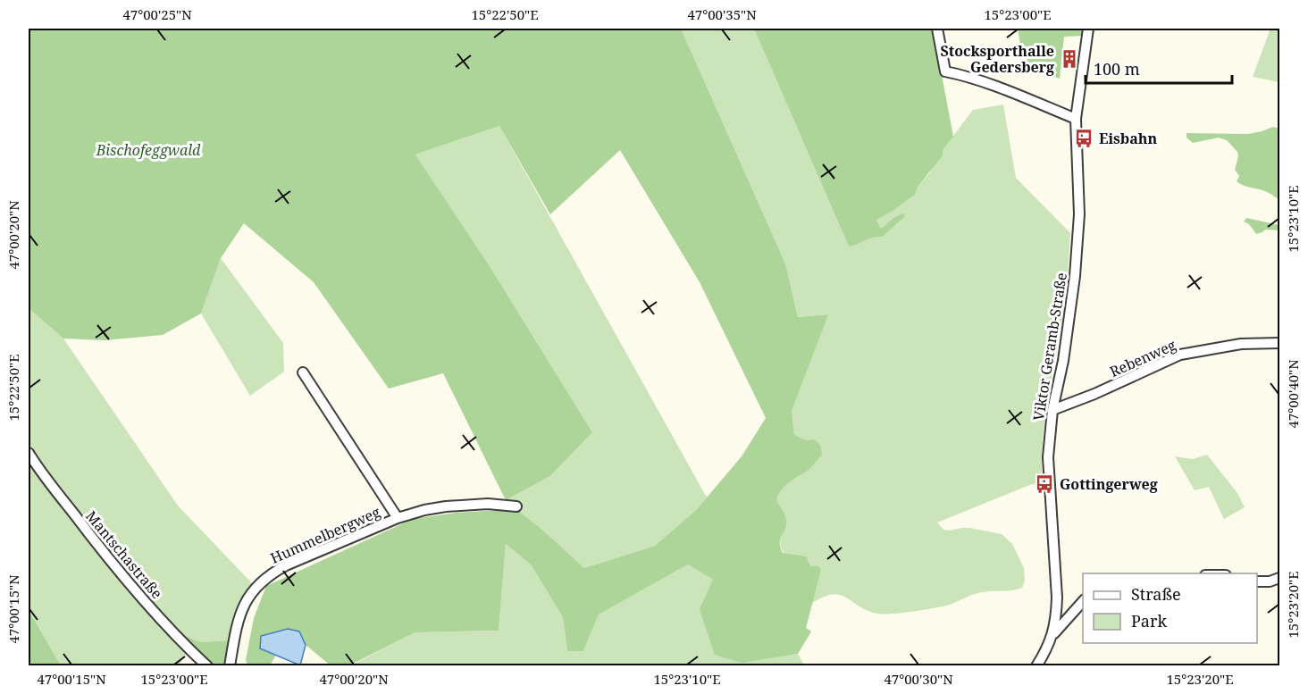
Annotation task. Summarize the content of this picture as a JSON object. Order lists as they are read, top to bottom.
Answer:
{
  "streets": {
    "street": [
      "Viktor Geramb-Straße",
      "Rebenweg",
      "Hummelbergweg",
      "Mantschastraße"
    ]
  },
  "crossings": [
    ["Viktor Geramb-Straße", "Rebenweg"]
  ],
  "parks": ["Bischofeggwald"],
  "places": {
    "building": ["Stocksporthalle Gedersberg"],
    "bus stop": ["Eisbahn", "Gottingerweg"]
  },
  "legend": ["Straße", "Park"],
  "scale_bar": "100 m",
  "coordinates": [
    "47°00'25\"N",
    "15°22'50\"E",
    "47°00'35\"N",
    "15°23'00\"E",
    "15°23'10\"E",
    "47°00'20\"N",
    "47°00'40\"N",
    "15°23'20\"E",
    "47°00'15\"N",
    "47°00'30\"N"
  ]
}
